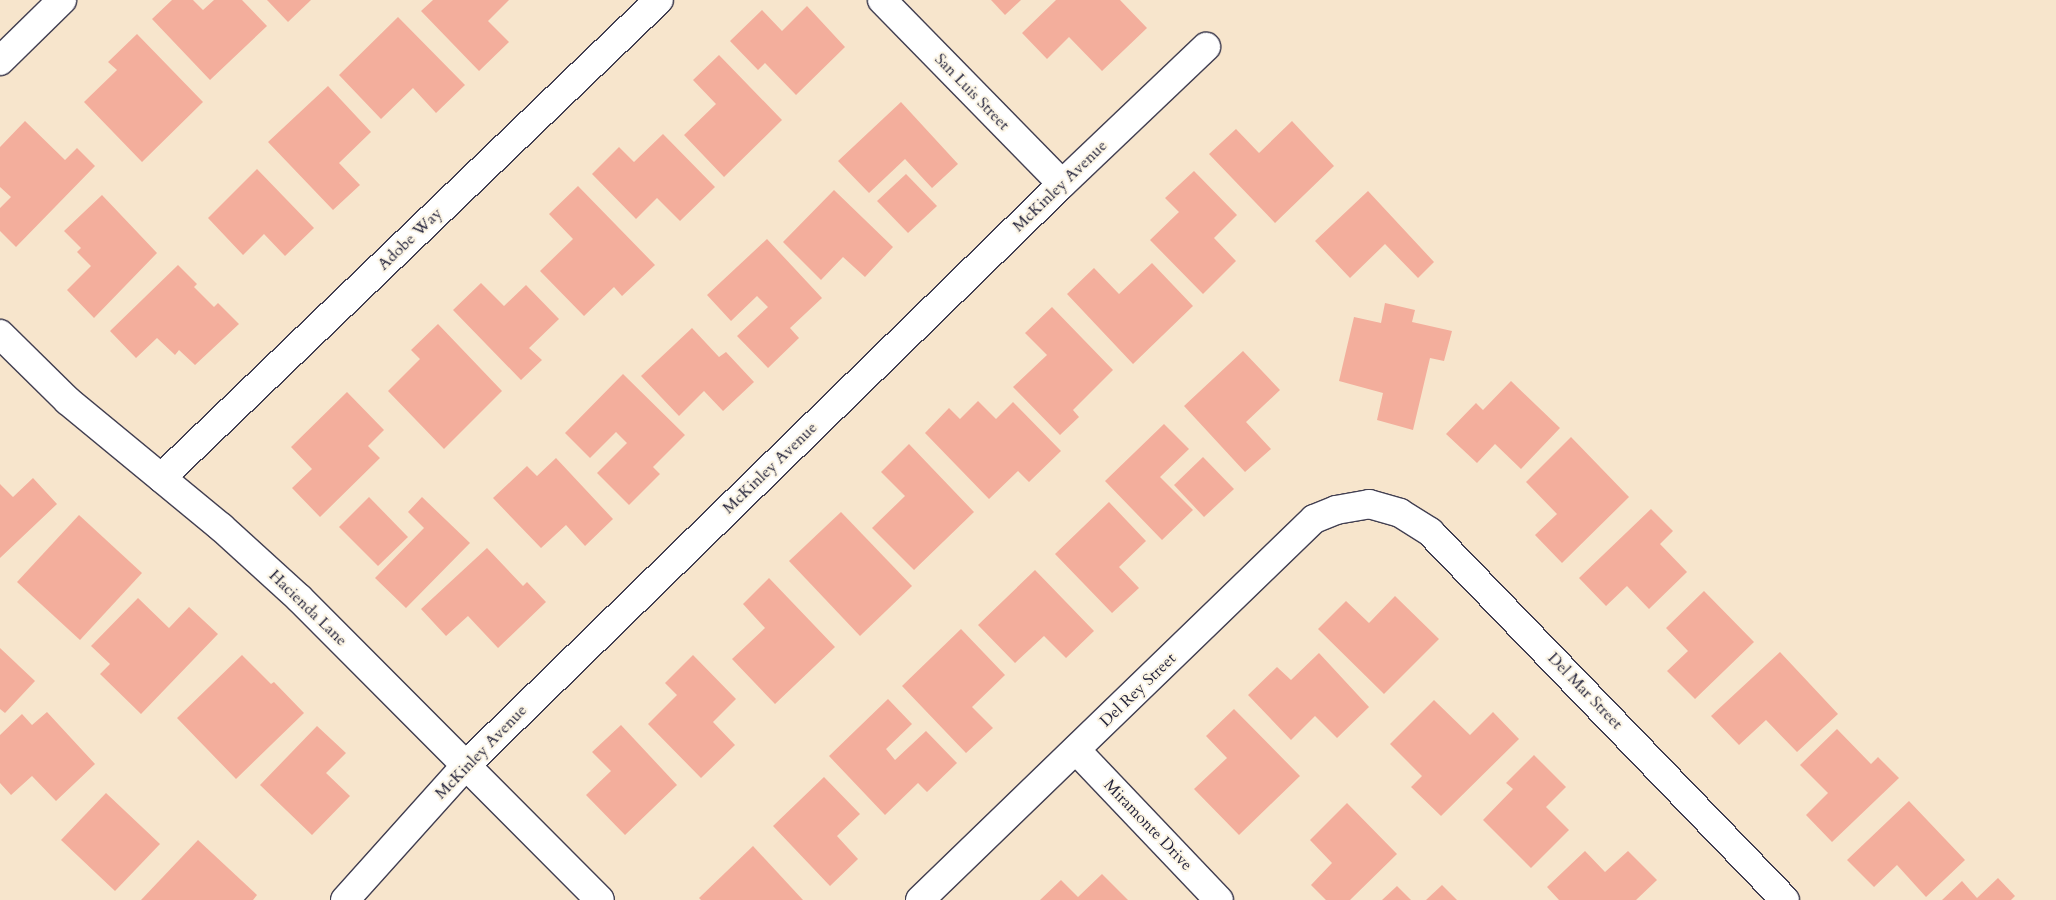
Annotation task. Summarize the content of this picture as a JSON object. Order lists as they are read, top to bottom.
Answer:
{
  "streets": {
    "street": [
      "San Luis Street",
      "McKinley Avenue",
      "Adobe Way",
      "Hacienda Lane",
      "Del Rey Street",
      "Del Mar Street",
      "Miramonte Drive"
    ]
  },
  "crossings": [
    ["San Luis Street", "McKinley Avenue"],
    ["McKinley Avenue", "Hacienda Lane"],
    ["Adobe Way", "Hacienda Lane"],
    ["Del Rey Street", "Del Mar Street"],
    ["Del Rey Street", "Miramonte Drive"]
  ]
}
